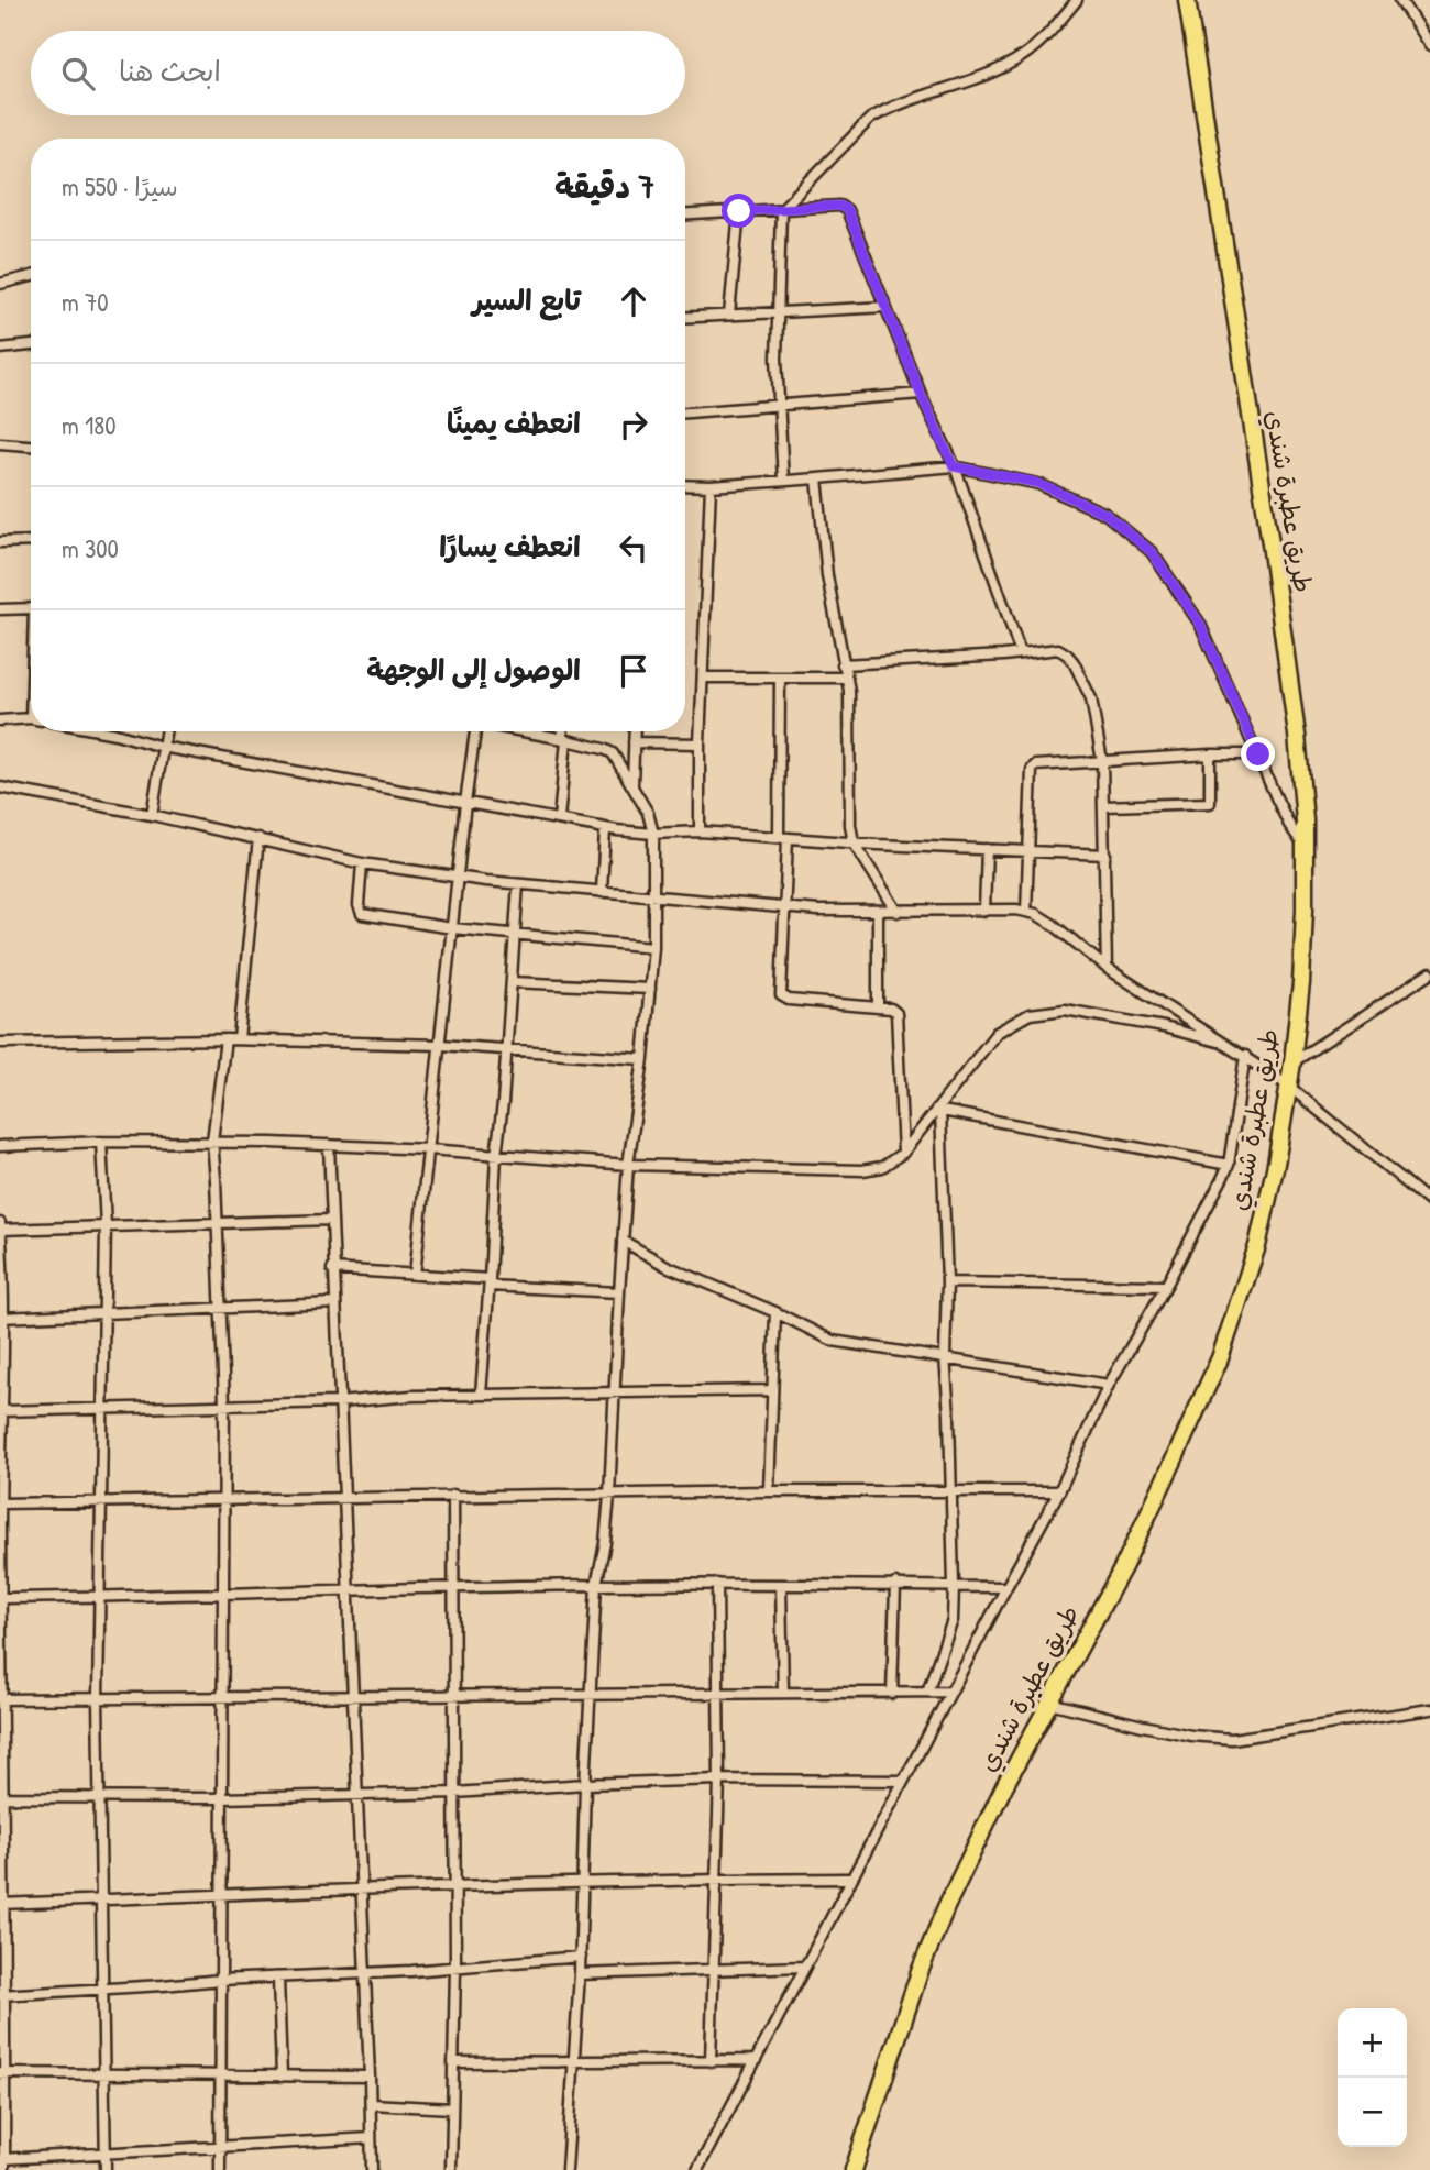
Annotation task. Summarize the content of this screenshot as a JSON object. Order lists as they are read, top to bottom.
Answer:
{
  "streets": {
    "highway": ["طريق عطبرة شندي"]
  },
  "page": {
    "search": "ابحث هنا",
    "heading": ["7 دقيقة", "سيرًا · 550 m"],
    "list": [
      ["تابع السير", "70 m"],
      ["انعطف يمينًا", "180 m"],
      ["انعطف يسارًا", "300 m"],
      "الوصول إلى الوجهة"
    ],
    "map_buttons": ["+", "−"]
  }
}
